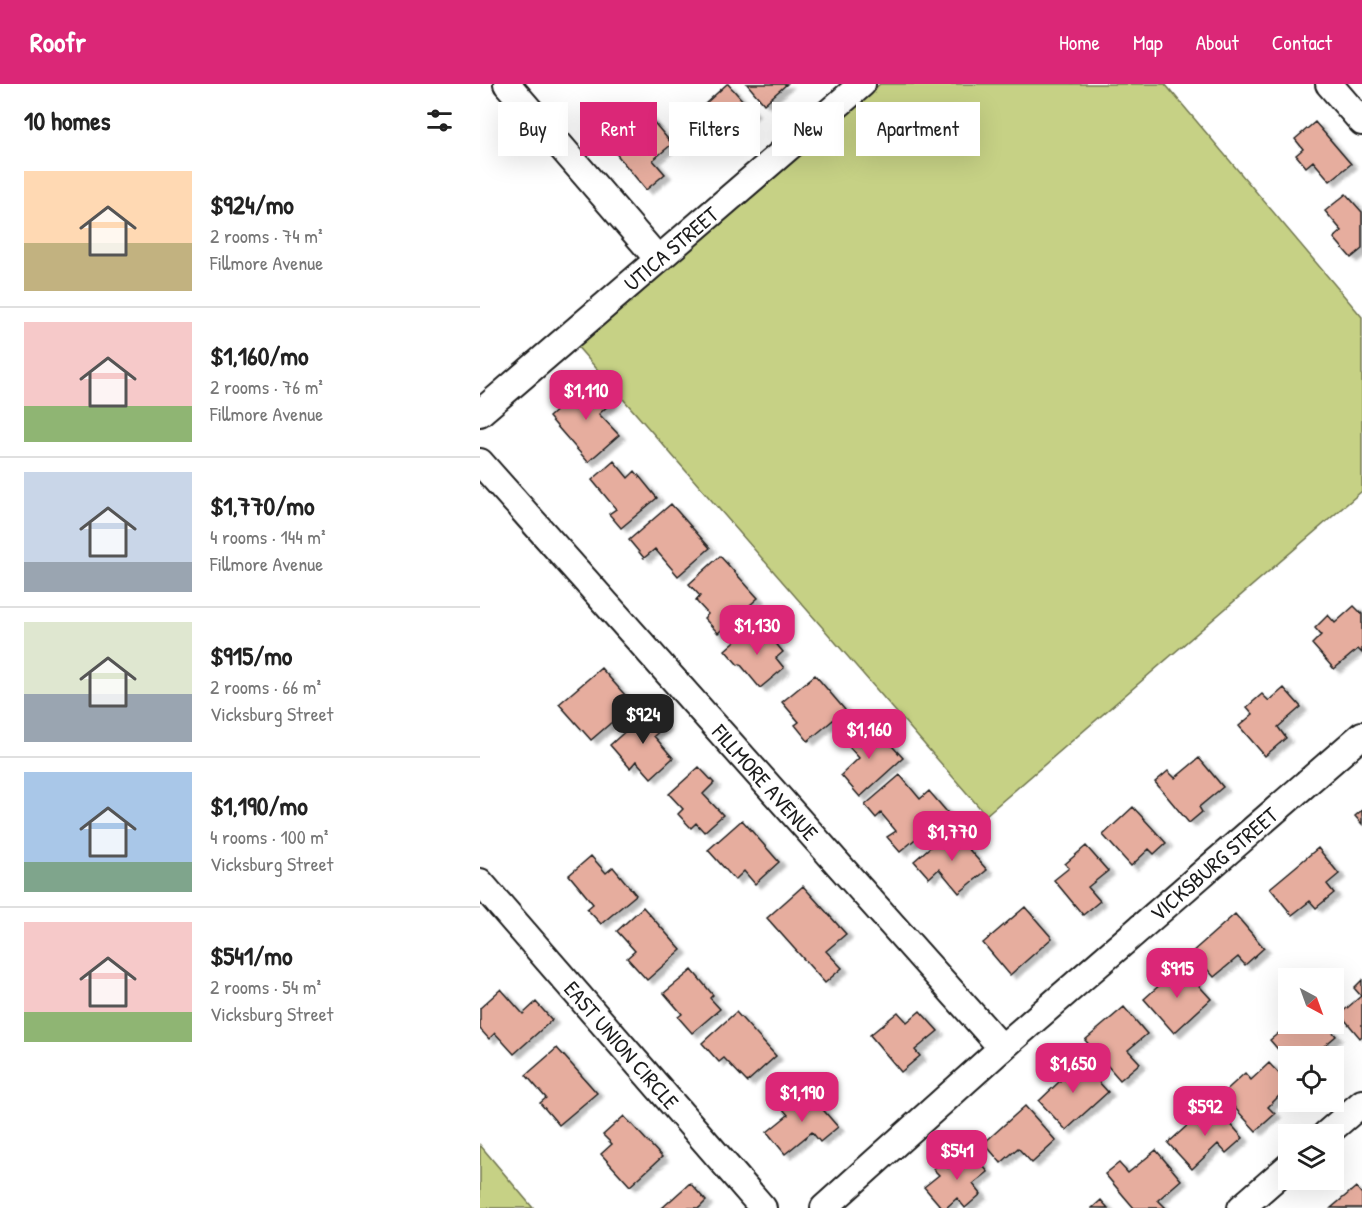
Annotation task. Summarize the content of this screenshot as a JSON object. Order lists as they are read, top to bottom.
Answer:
{
  "streets": {
    "street": [
      "UTICA STREET",
      "FILLMORE AVENUE",
      "VICKSBURG STREET",
      "EAST UNION CIRCLE"
    ]
  },
  "crossings": [
    ["FILLMORE AVENUE", "VICKSBURG STREET"]
  ],
  "north": "bottom right",
  "page": {
    "header": "Roofr",
    "nav": [
      "Home",
      "Map",
      "About",
      "Contact"
    ],
    "heading": "10 homes",
    "chip": [
      "Buy",
      "Rent",
      "Filters",
      "New",
      "Apartment"
    ],
    "list": [
      {
        "name": "$924/mo",
        "note": "2 rooms · 74 m² · Fillmore Avenue"
      },
      {
        "name": "$1,160/mo",
        "note": "2 rooms · 76 m² · Fillmore Avenue"
      },
      {
        "name": "$1,770/mo",
        "note": "4 rooms · 144 m² · Fillmore Avenue"
      },
      {
        "name": "$915/mo",
        "note": "2 rooms · 66 m² · Vicksburg Street"
      },
      {
        "name": "$1,190/mo",
        "note": "4 rooms · 100 m² · Vicksburg Street"
      },
      {
        "name": "$541/mo",
        "note": "2 rooms · 54 m² · Vicksburg Street"
      }
    ],
    "price": [
      "$1,110",
      "$1,130",
      "$924",
      "$1,160",
      "$1,770",
      "$915",
      "$1,650",
      "$1,190",
      "$592",
      "$541"
    ]
  }
}
